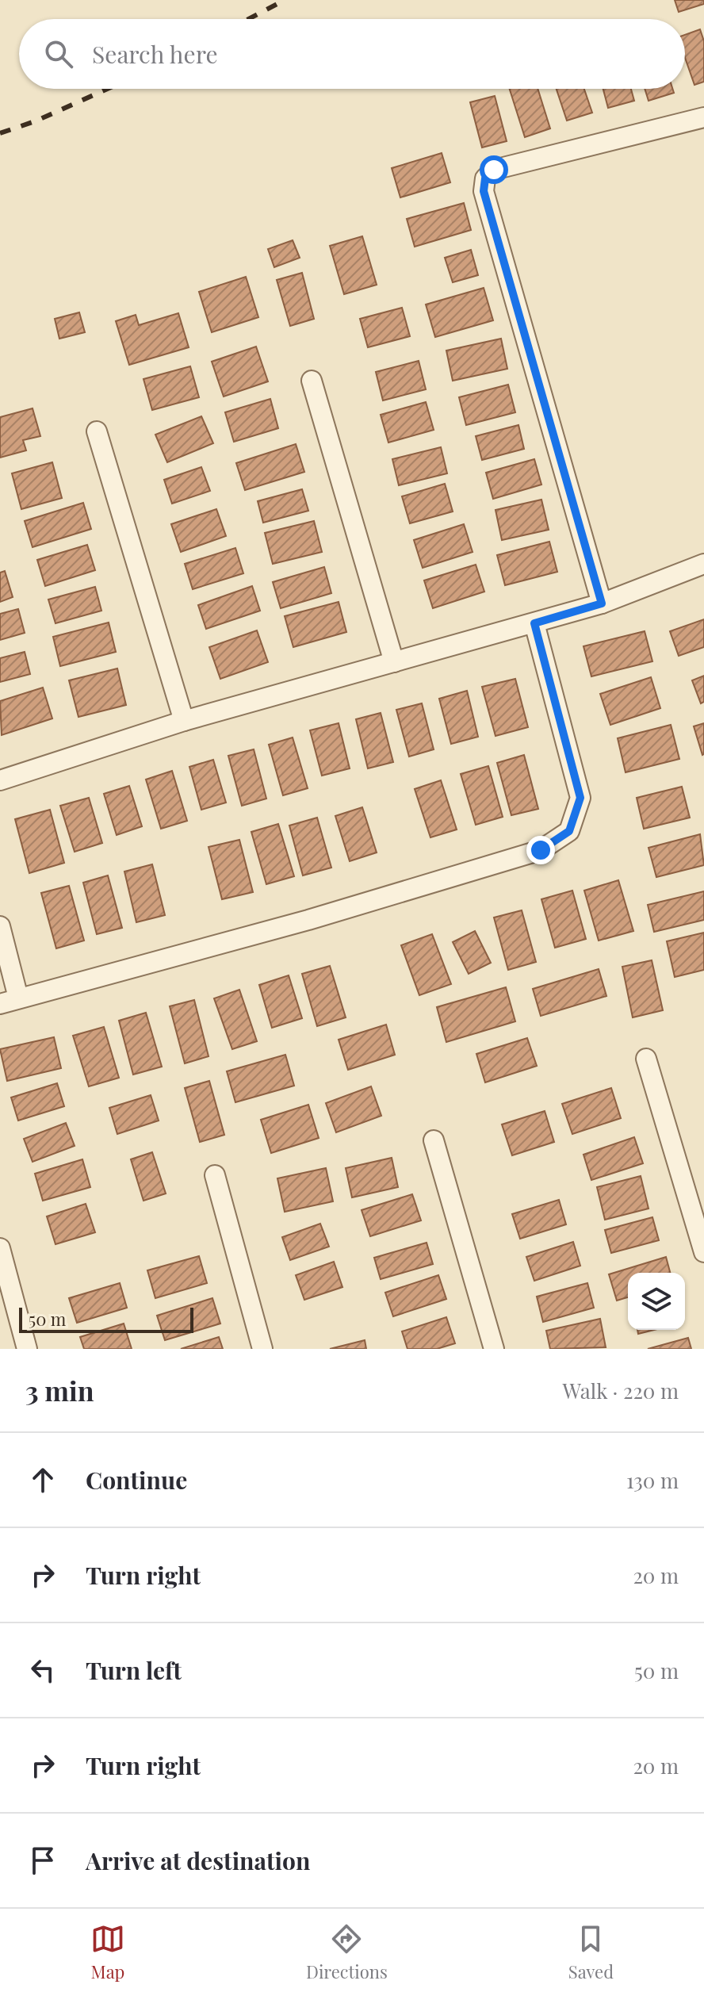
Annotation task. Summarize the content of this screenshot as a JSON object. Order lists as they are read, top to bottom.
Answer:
{
  "scale_bar": "50 m",
  "page": {
    "search": "Search here",
    "scale": "50 m",
    "heading": ["3 min", "Walk · 220 m"],
    "list": [
      ["Continue", "130 m"],
      ["Turn right", "20 m"],
      ["Turn left", "50 m"],
      ["Turn right", "20 m"],
      "Arrive at destination"
    ],
    "nav": ["Map", "Directions", "Saved"]
  }
}
